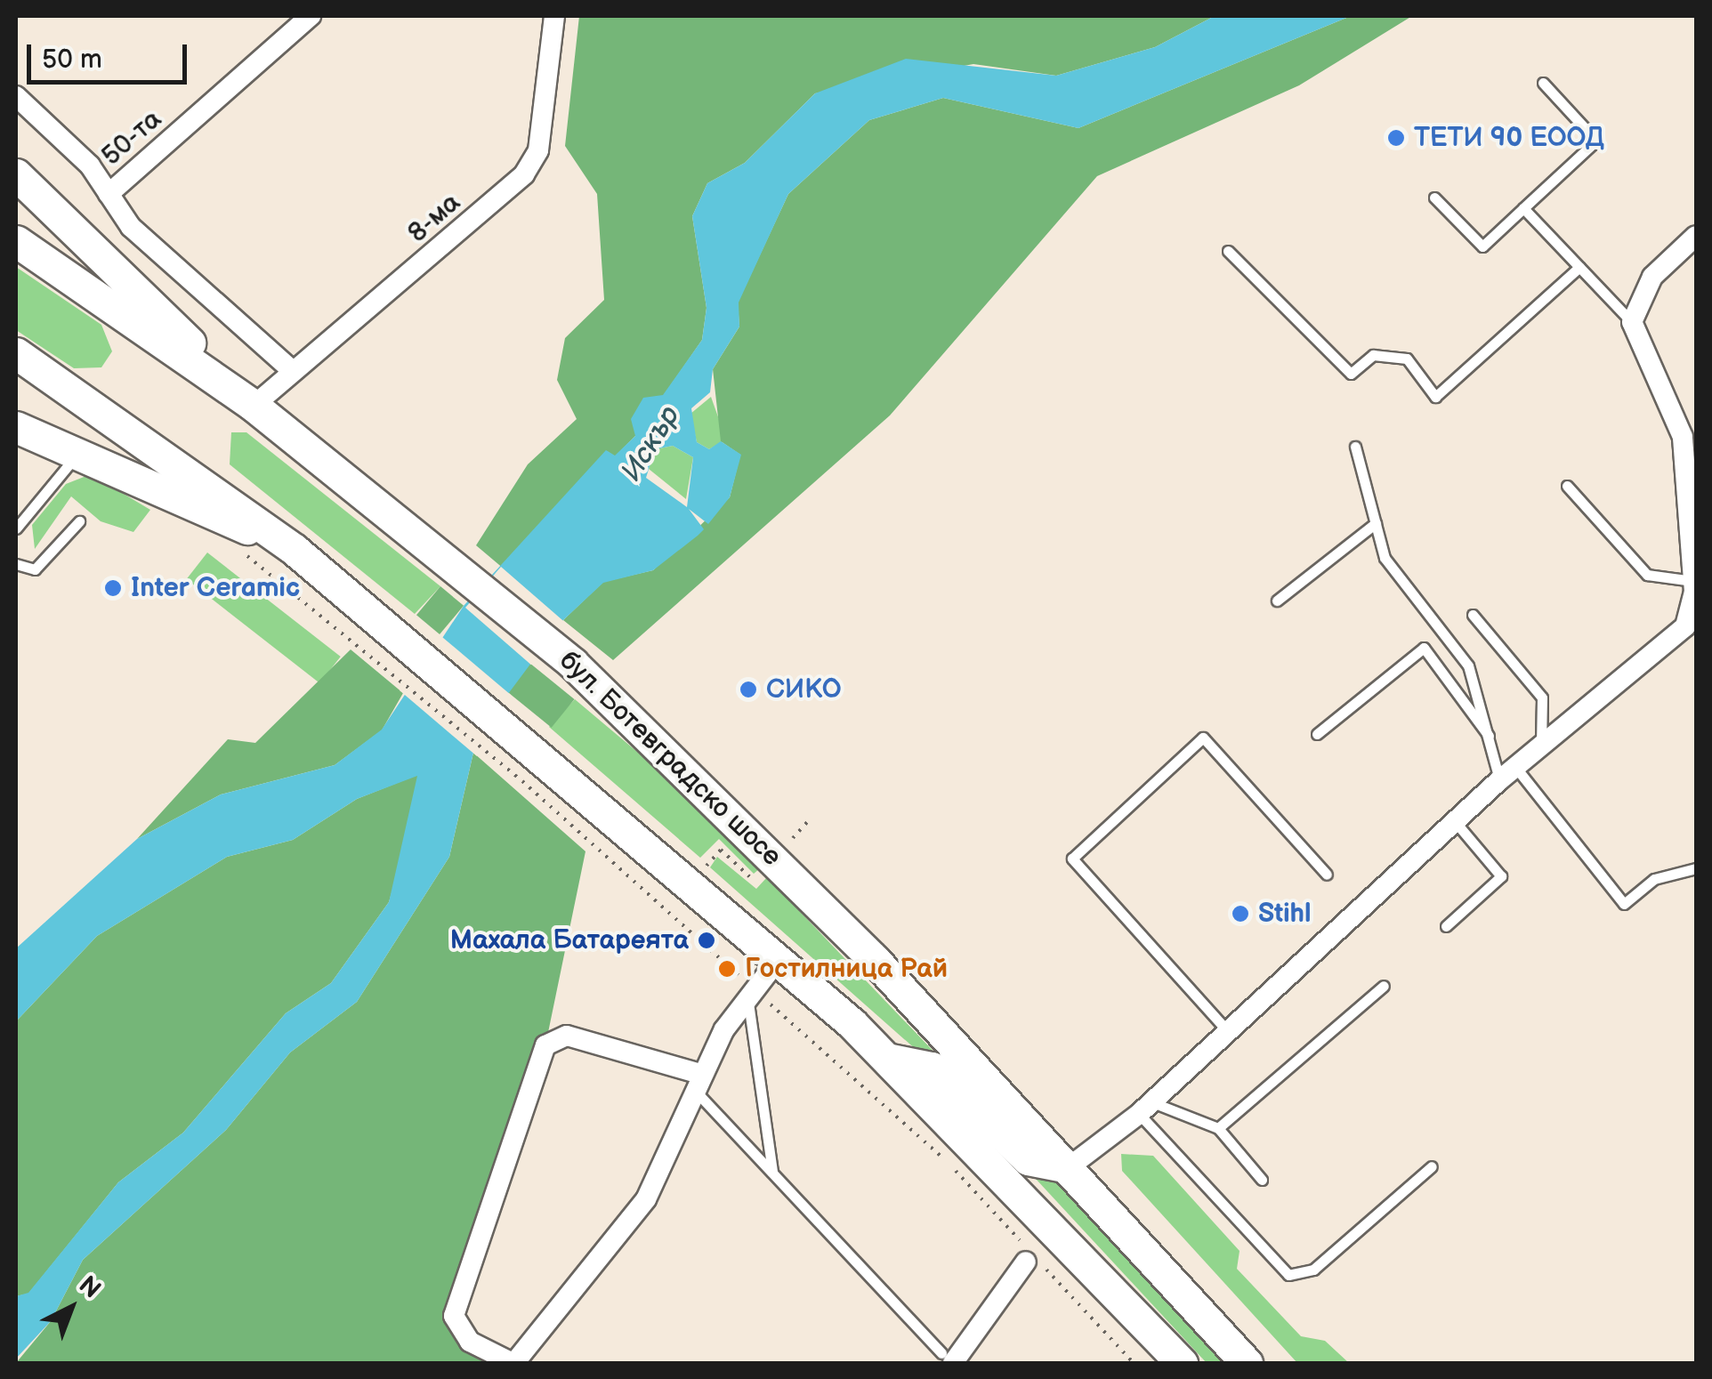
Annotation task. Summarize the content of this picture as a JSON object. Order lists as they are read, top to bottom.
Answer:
{
  "streets": {
    "main road": ["бул. Ботевградско шосе"],
    "street": ["50-та", "8-ма"]
  },
  "crossings": [
    ["8-ма", "бул. Ботевградско шосе"]
  ],
  "water": ["Искър"],
  "places": [
    "ТЕТИ 90 ЕООД",
    "Inter Ceramic",
    "СИКО",
    "Stihl",
    "Махала Батареята",
    "Гостилница Рай"
  ],
  "scale_bar": "50 m",
  "north": "top right"
}
